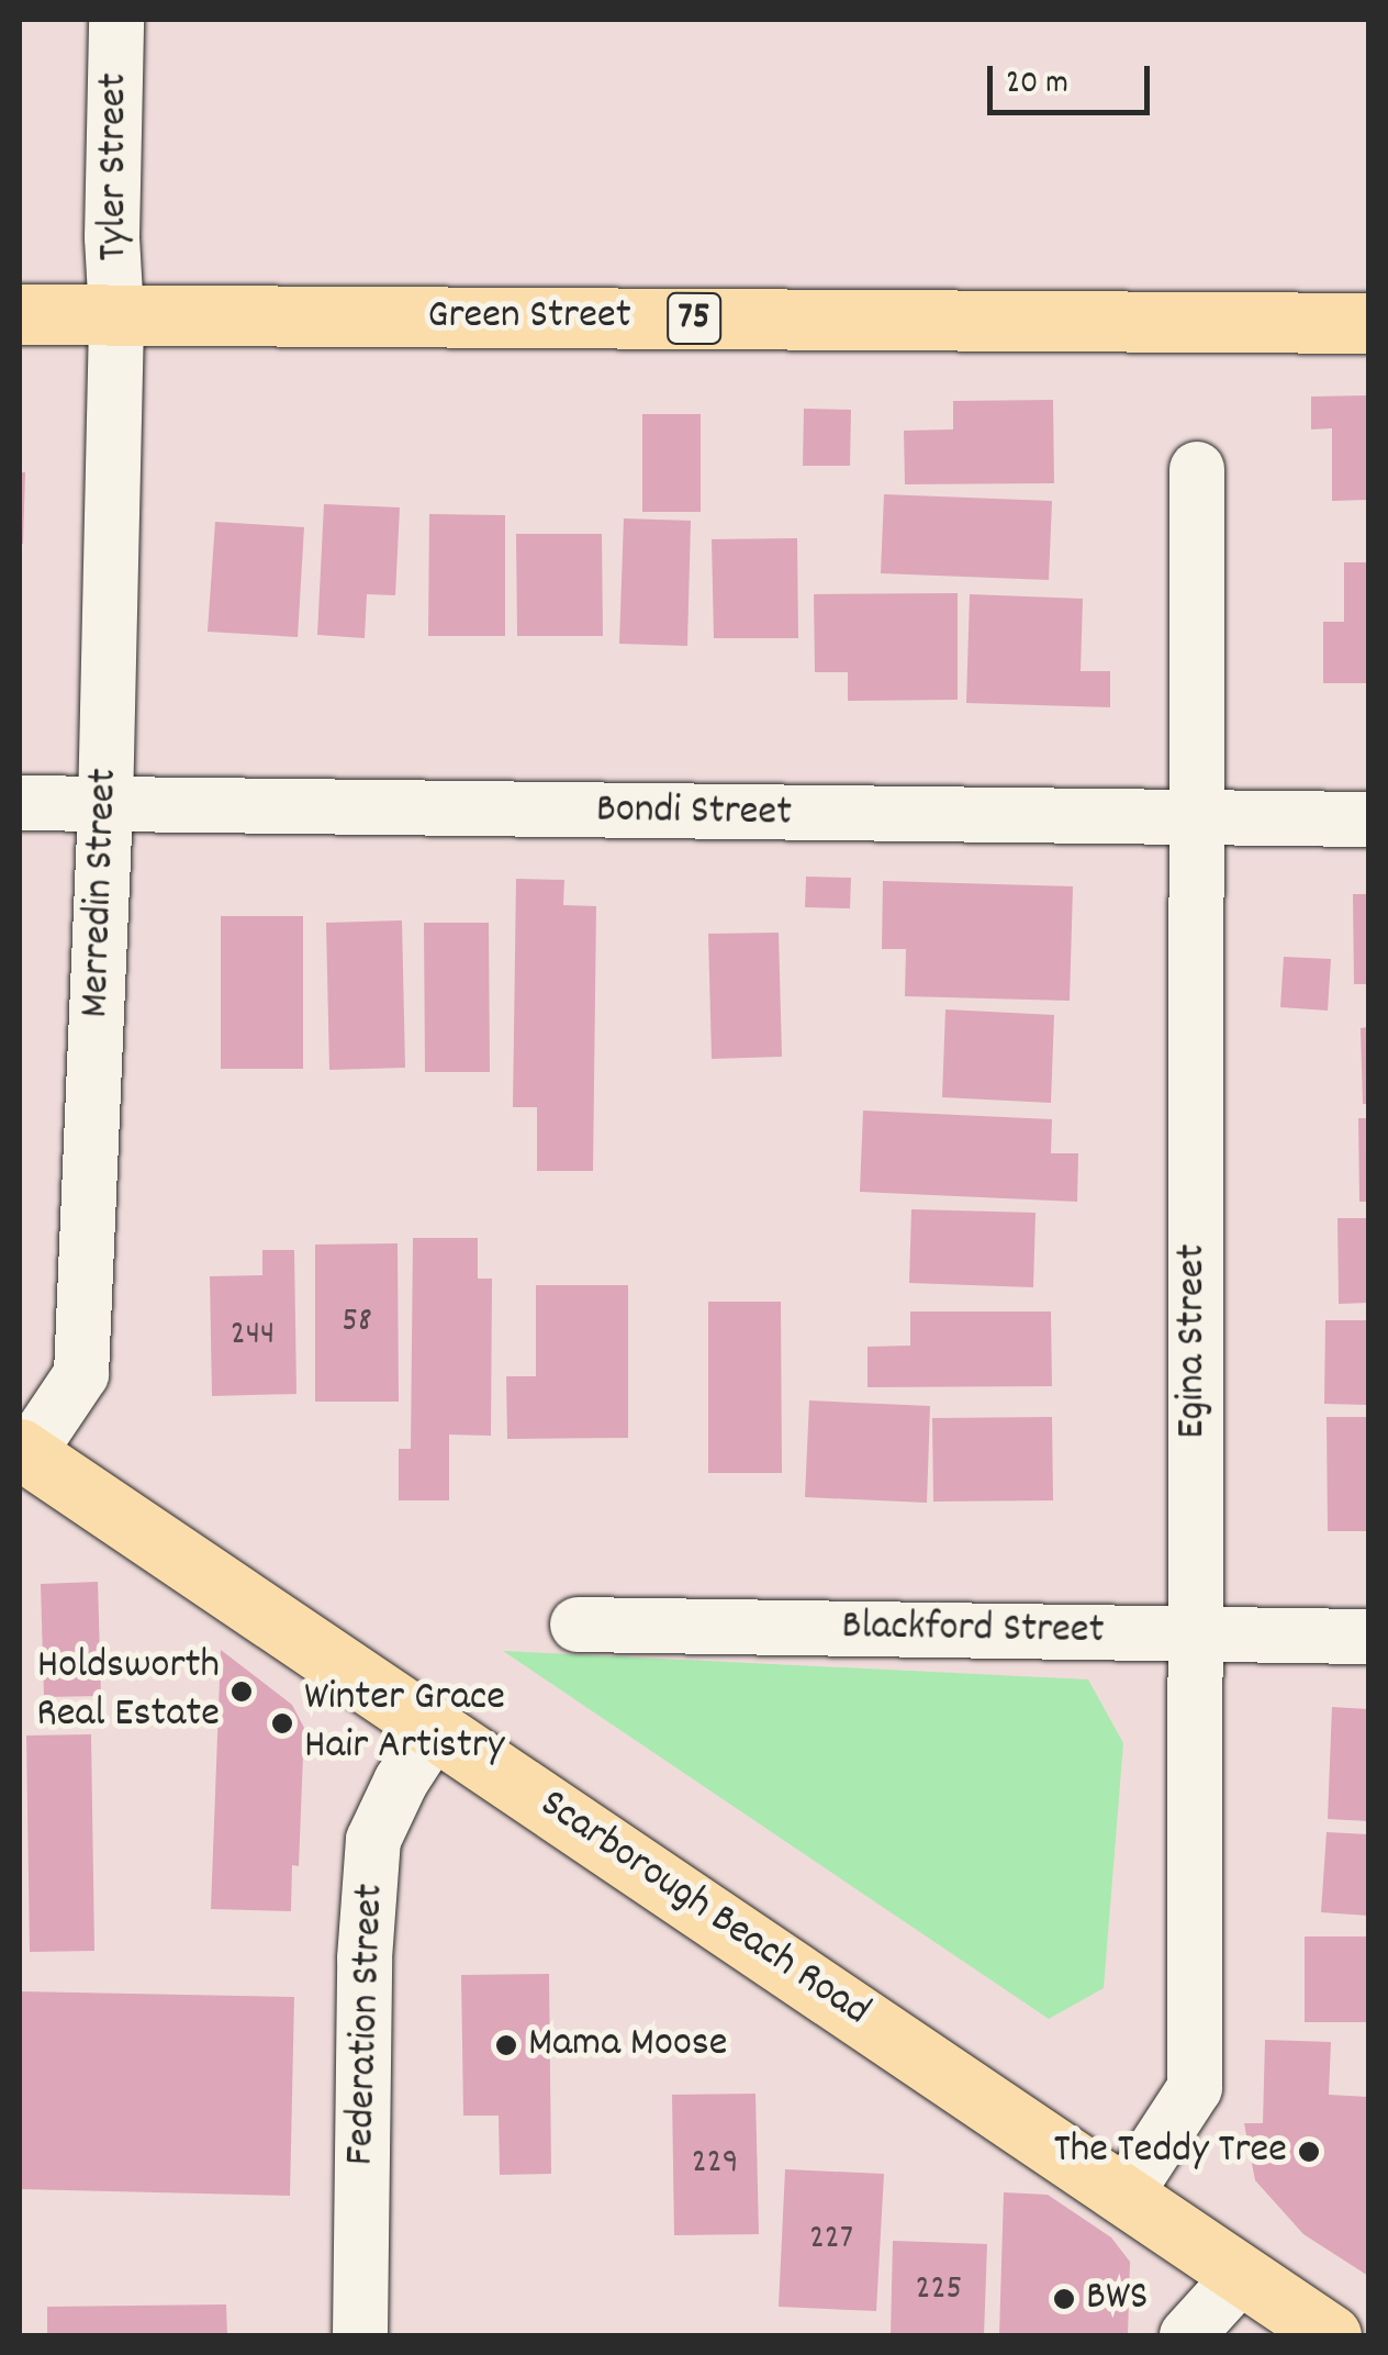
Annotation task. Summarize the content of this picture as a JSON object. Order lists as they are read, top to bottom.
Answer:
{
  "streets": {
    "main road": ["Green Street", "75", "Scarborough Beach Road"],
    "street": [
      "Tyler Street",
      "Bondi Street",
      "Merredin Street",
      "Egina Street",
      "Blackford Street",
      "Federation Street"
    ]
  },
  "crossings": [
    ["Tyler Street", "Green Street"],
    ["Tyler Street", "Merredin Street"],
    ["Green Street", "Merredin Street"],
    ["Bondi Street", "Merredin Street"],
    ["Bondi Street", "Egina Street"],
    ["Merredin Street", "Scarborough Beach Road"],
    ["Egina Street", "Blackford Street"],
    ["Egina Street", "Scarborough Beach Road"],
    ["Scarborough Beach Road", "Federation Street"]
  ],
  "places": [
    "Holdsworth Real Estate",
    "Winter Grace Hair Artistry",
    "Mama Moose",
    "The Teddy Tree",
    "BWS"
  ],
  "house_numbers": [
    "58",
    "244",
    "229",
    "227",
    "225"
  ],
  "scale_bar": "20 m"
}
